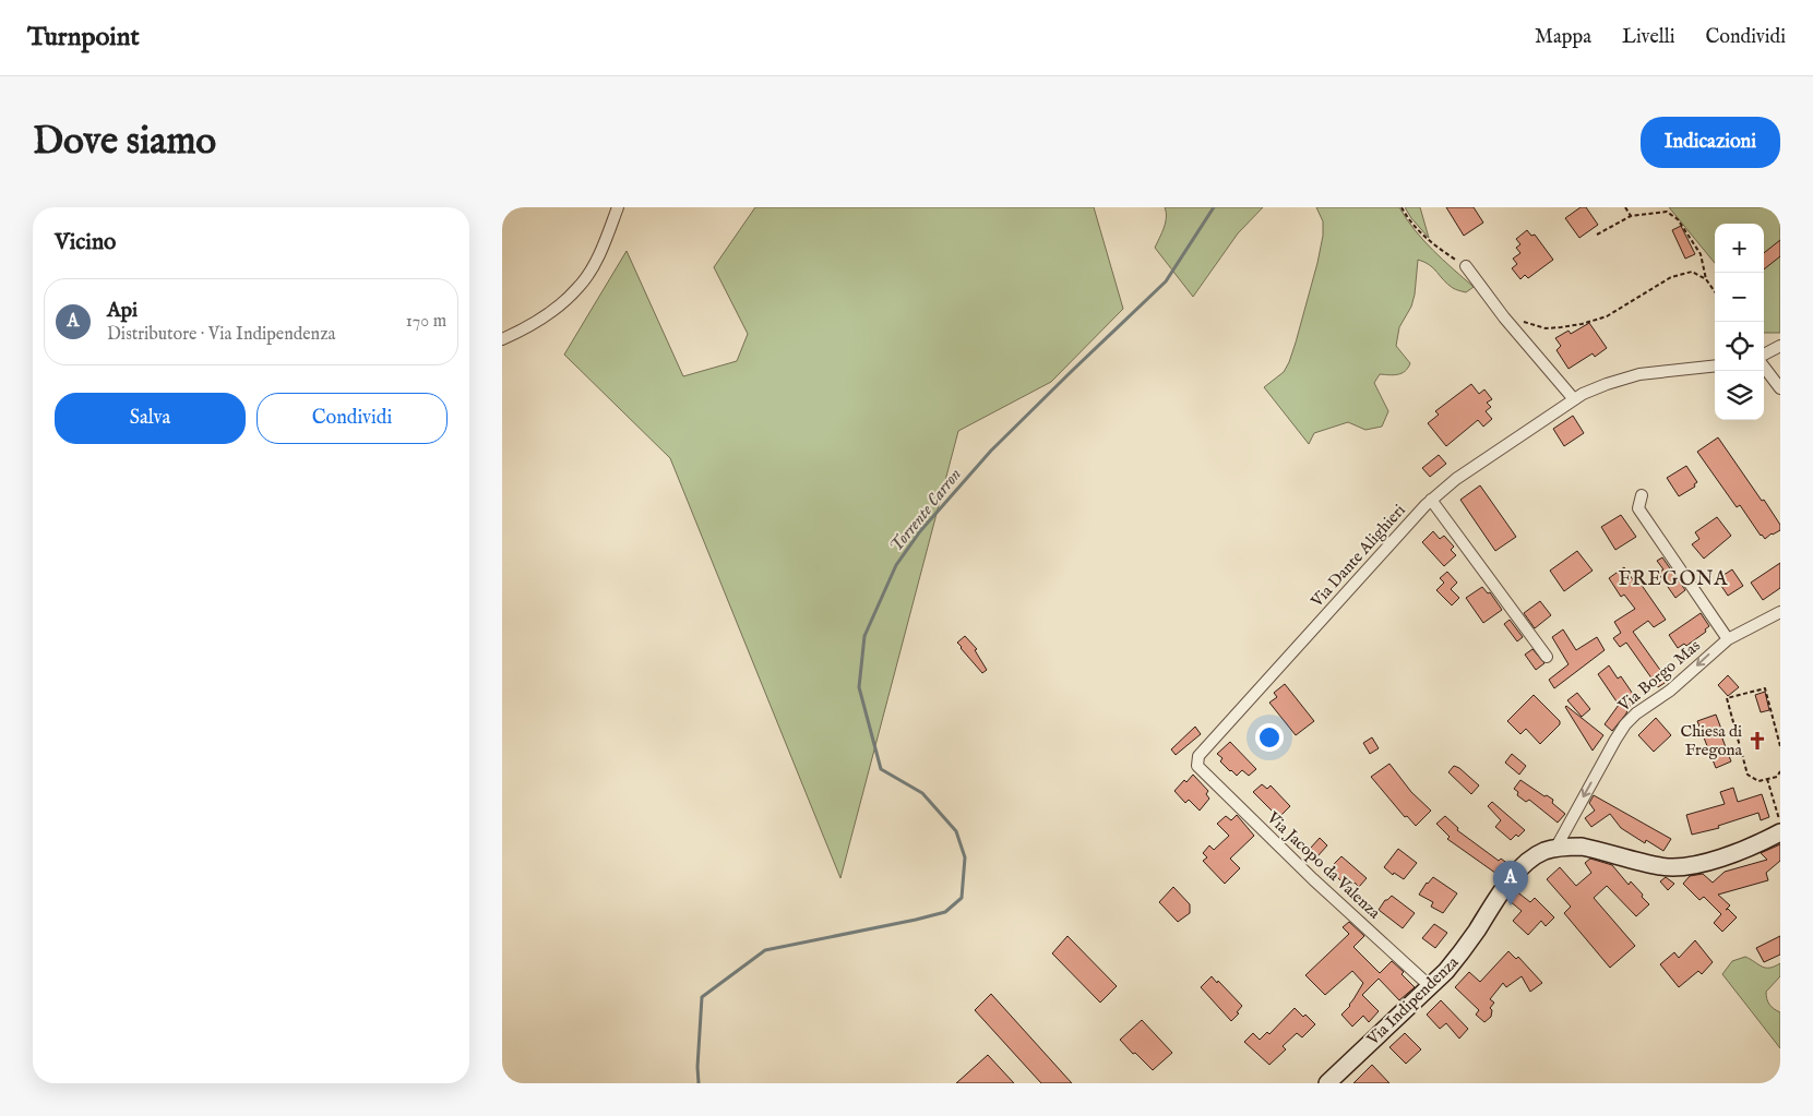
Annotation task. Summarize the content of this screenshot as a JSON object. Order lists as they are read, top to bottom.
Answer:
{
  "streets": {
    "main road": ["Via Indipendenza"],
    "street": ["Via Dante Alighieri", "Via Borgo Mas", "Via Jacopo da Valenza"]
  },
  "crossings": [
    ["Via Dante Alighieri", "Via Jacopo da Valenza"],
    ["Via Borgo Mas", "Via Indipendenza"],
    ["Via Jacopo da Valenza", "Via Indipendenza"]
  ],
  "one_way": ["Via Borgo Mas"],
  "districts": ["FREGONA"],
  "water": ["Torrente Carron"],
  "places": {
    "church": ["Chiesa di Fregona"]
  },
  "page": {
    "header": "Turnpoint",
    "nav": ["Mappa", "Livelli", "Condividi"],
    "buttons": [
      "Indicazioni",
      ["Salva", "Condividi"]
    ],
    "title": "Dove siamo",
    "heading": "Vicino",
    "map_buttons": ["+", "−"],
    "list": [
      {
        "mark": "A",
        "name": "Api",
        "note": "Distributore · Via Indipendenza",
        "value": "170 m"
      }
    ],
    "pins": "A"
  }
}
